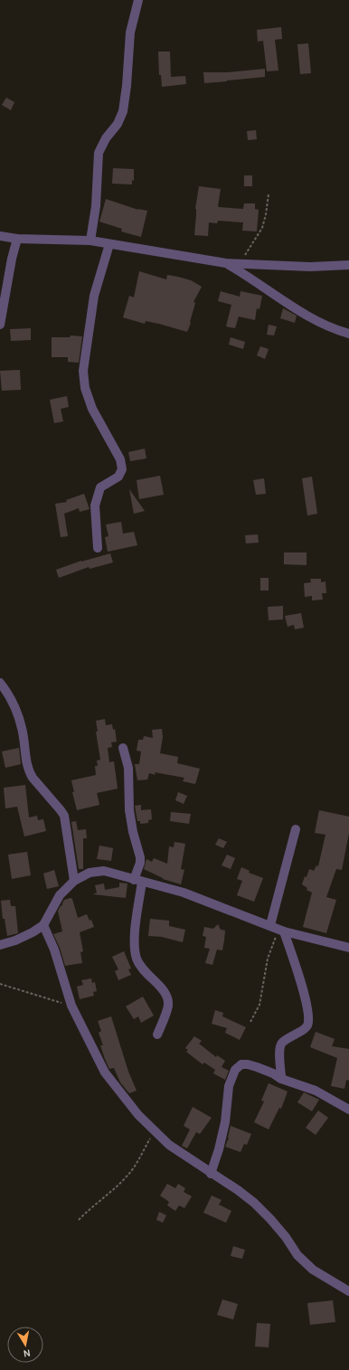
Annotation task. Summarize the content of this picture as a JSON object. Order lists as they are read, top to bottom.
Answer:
{
  "north": "bottom"
}
